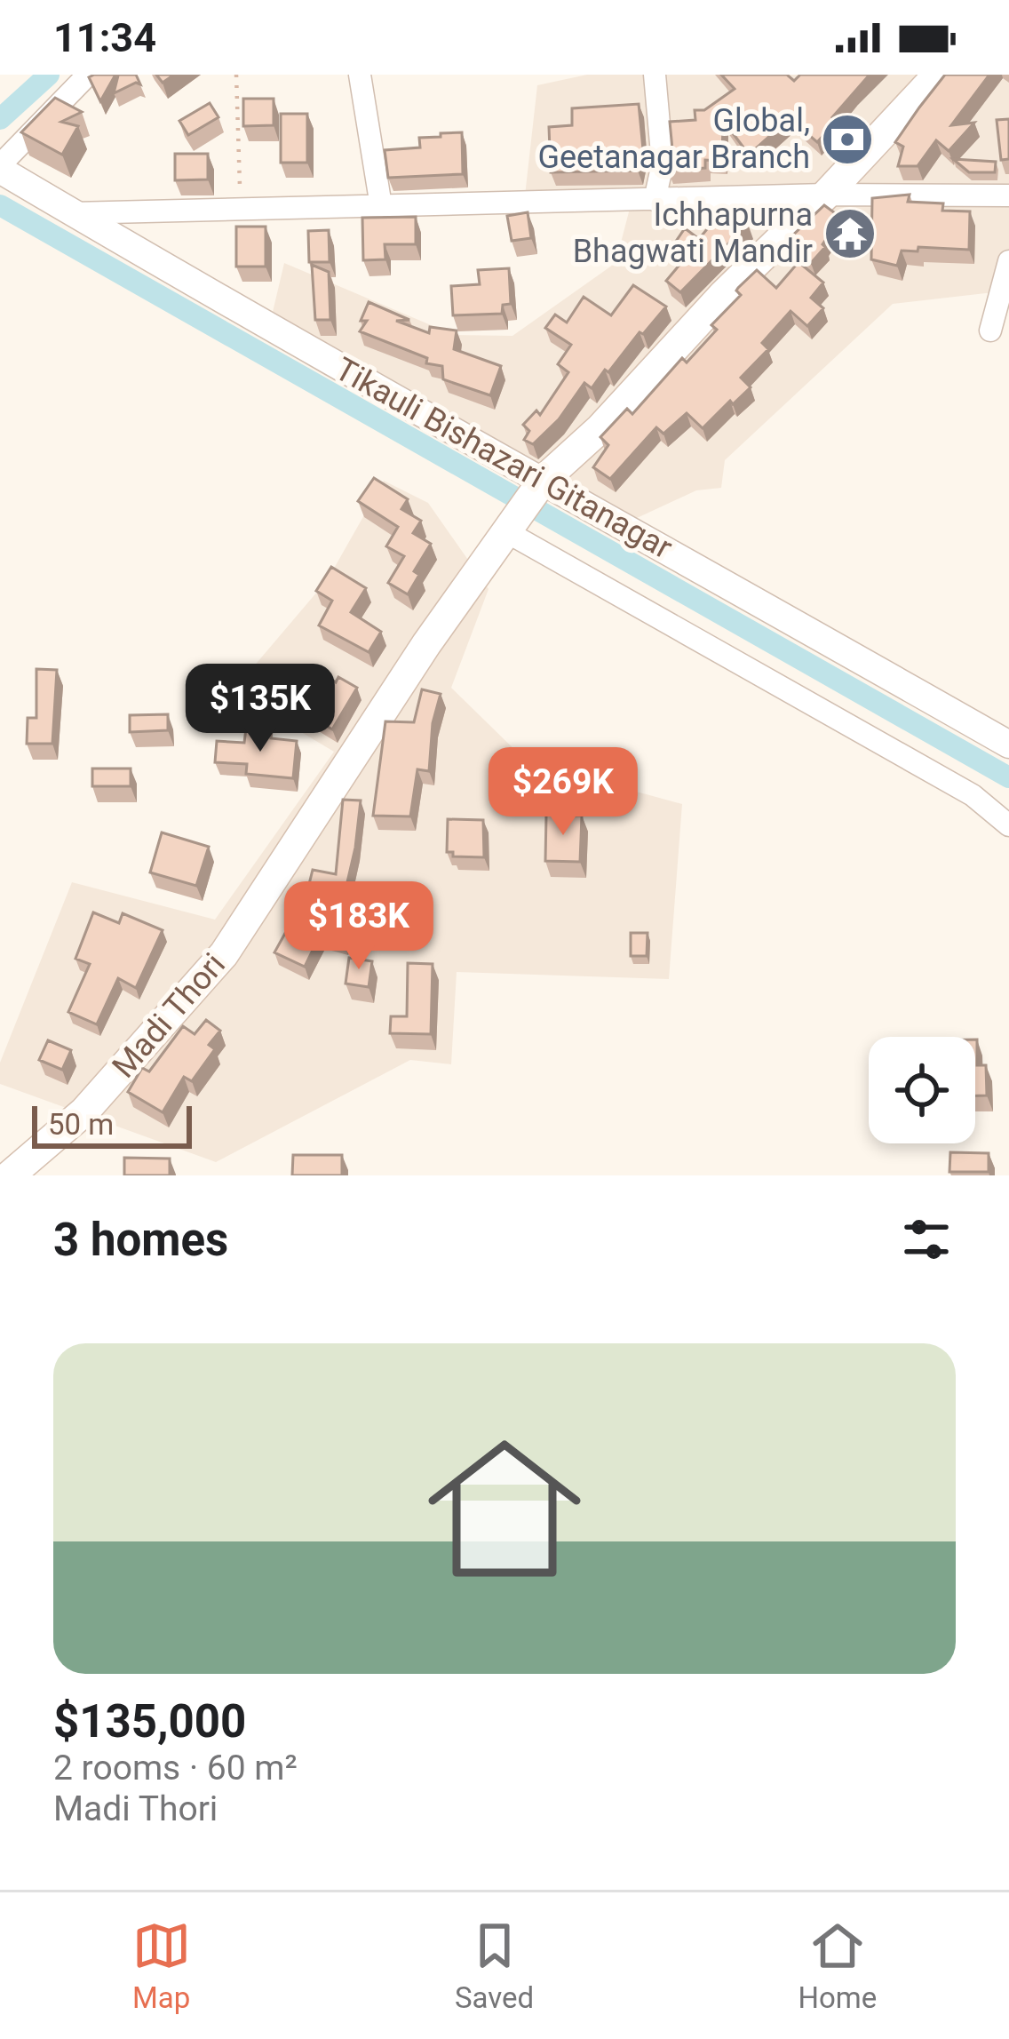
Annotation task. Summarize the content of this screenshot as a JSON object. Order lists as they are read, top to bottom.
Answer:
{
  "streets": {
    "main road": ["Madi Thori"],
    "street": ["Tikauli Bishazari Gitanagar"]
  },
  "crossings": [
    ["Tikauli Bishazari Gitanagar", "Madi Thori"]
  ],
  "places": {
    "bank": ["Global, Geetanagar Branch"],
    "temple": ["Ichhapurna Bhagwati Mandir"]
  },
  "scale_bar": "50 m",
  "page": {
    "status": "11:34",
    "price": ["$135K", "$269K", "$183K"],
    "scale": "50 m",
    "heading": "3 homes",
    "list": [
      {
        "name": "$135,000",
        "note": "2 rooms · 60 m² · Madi Thori"
      }
    ],
    "tabs": ["Map", "Saved", "Home"]
  }
}
